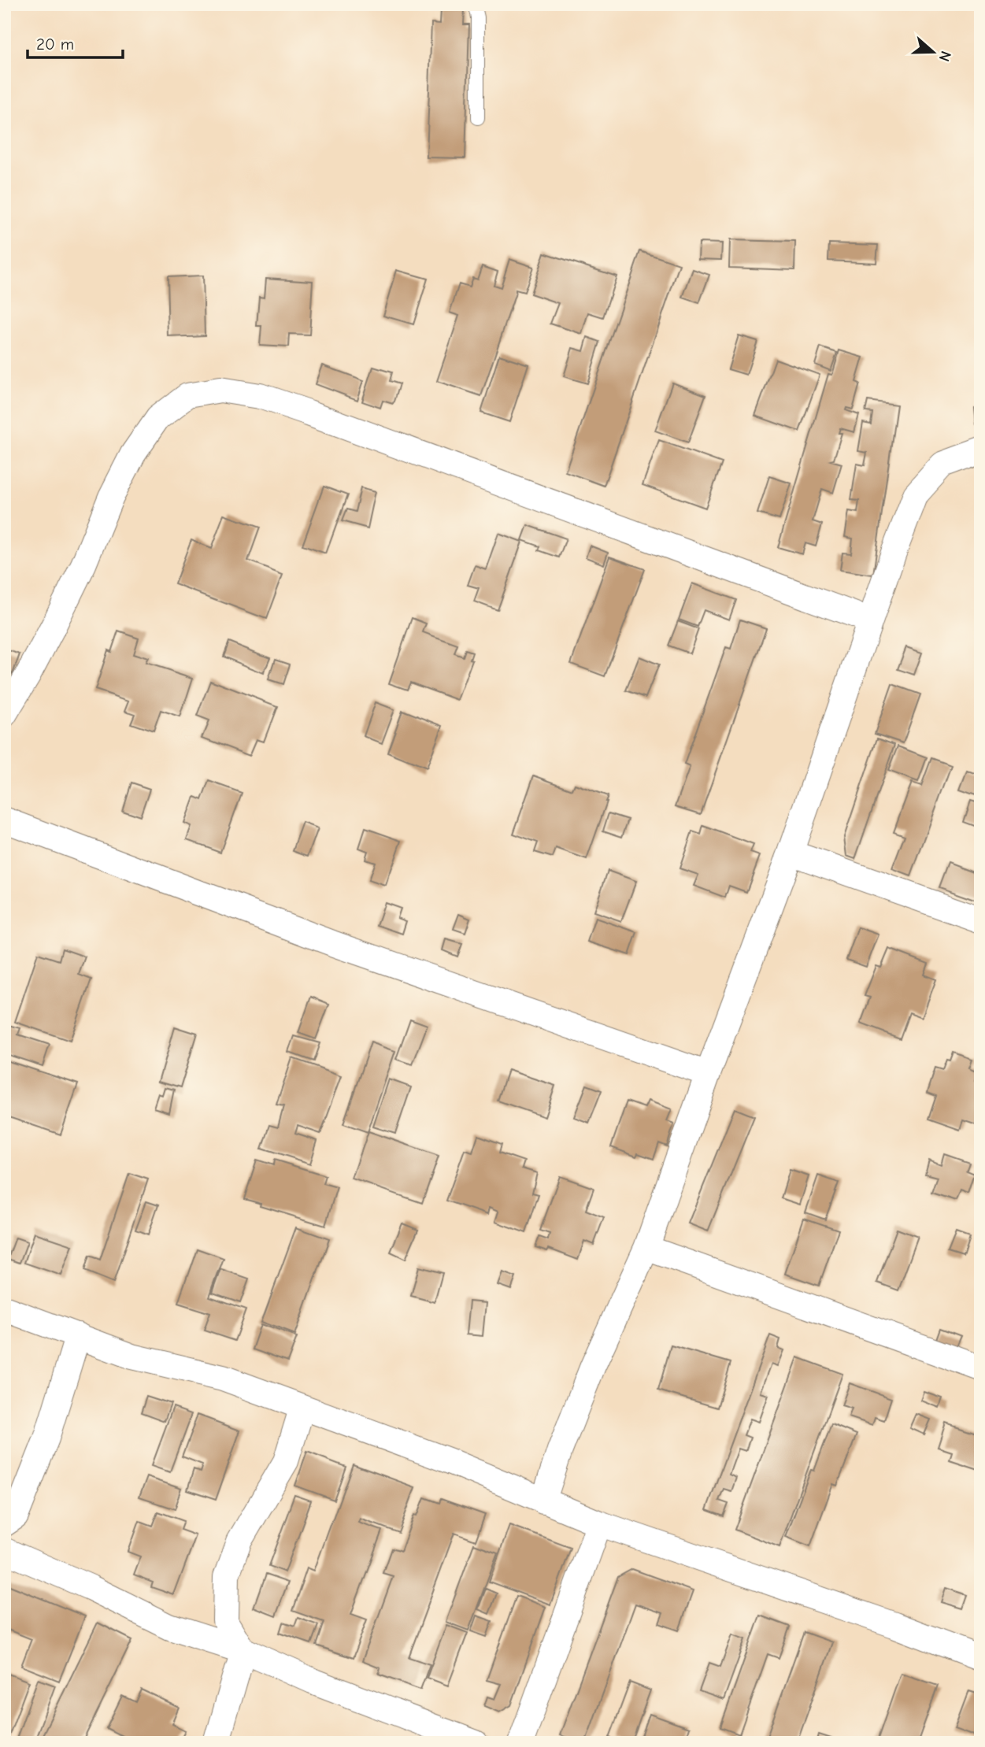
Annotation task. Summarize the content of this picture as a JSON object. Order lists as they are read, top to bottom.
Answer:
{
  "scale_bar": "20 m",
  "north": "right"
}
